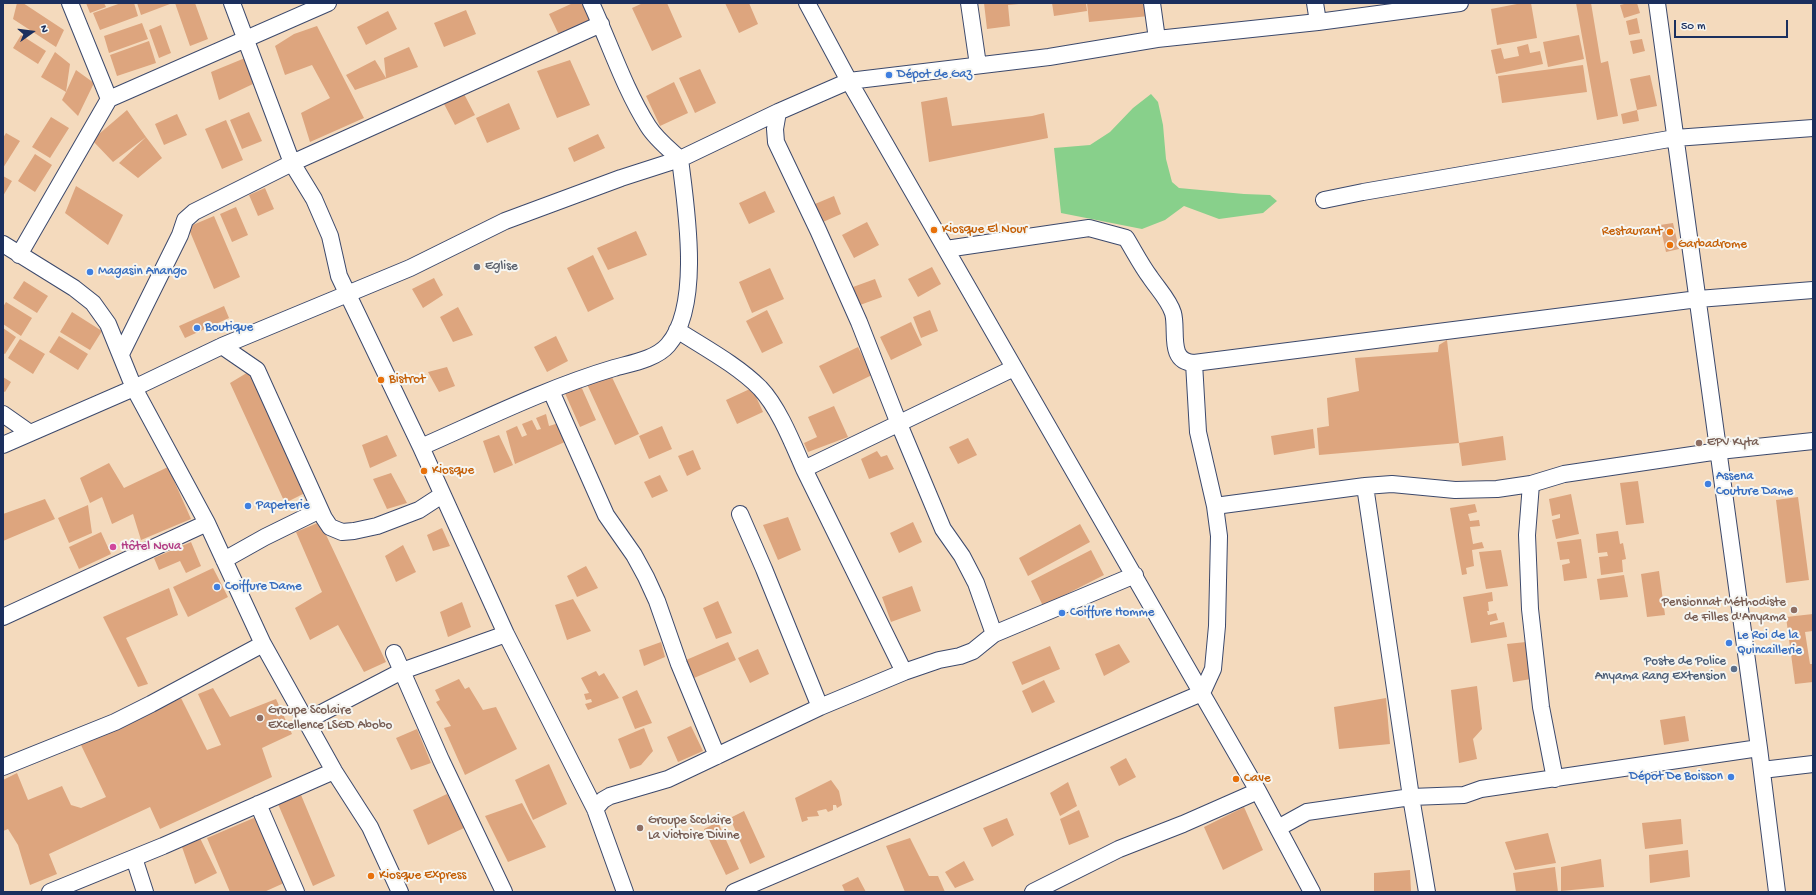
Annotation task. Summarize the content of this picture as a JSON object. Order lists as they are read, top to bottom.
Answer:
{
  "places": [
    "Dépot de Gaz",
    "Kiosque El Nour",
    "Restaurant",
    "Garbadrome",
    "Eglise",
    "Magasin Anango",
    "Boutique",
    "Bistrot",
    "EPV Kyta",
    "Kiosque",
    "Assena Couture Dame",
    "Papeterie",
    "Hôtel Nova",
    "Coiffure Dame",
    "Pensionnat Méthodiste de Filles d'Anyama",
    "Coiffure Homme",
    "Le Roi de la Quincaillerie",
    "Poste de Police Anyama Rang Extension",
    "Groupe Scolaire Excellence LSGD Abobo",
    "Dépot De Boisson",
    "Cave",
    "Groupe Scolaire La Victoire Divine",
    "Kiosque Express"
  ],
  "scale_bar": "50 m",
  "north": "right"
}
